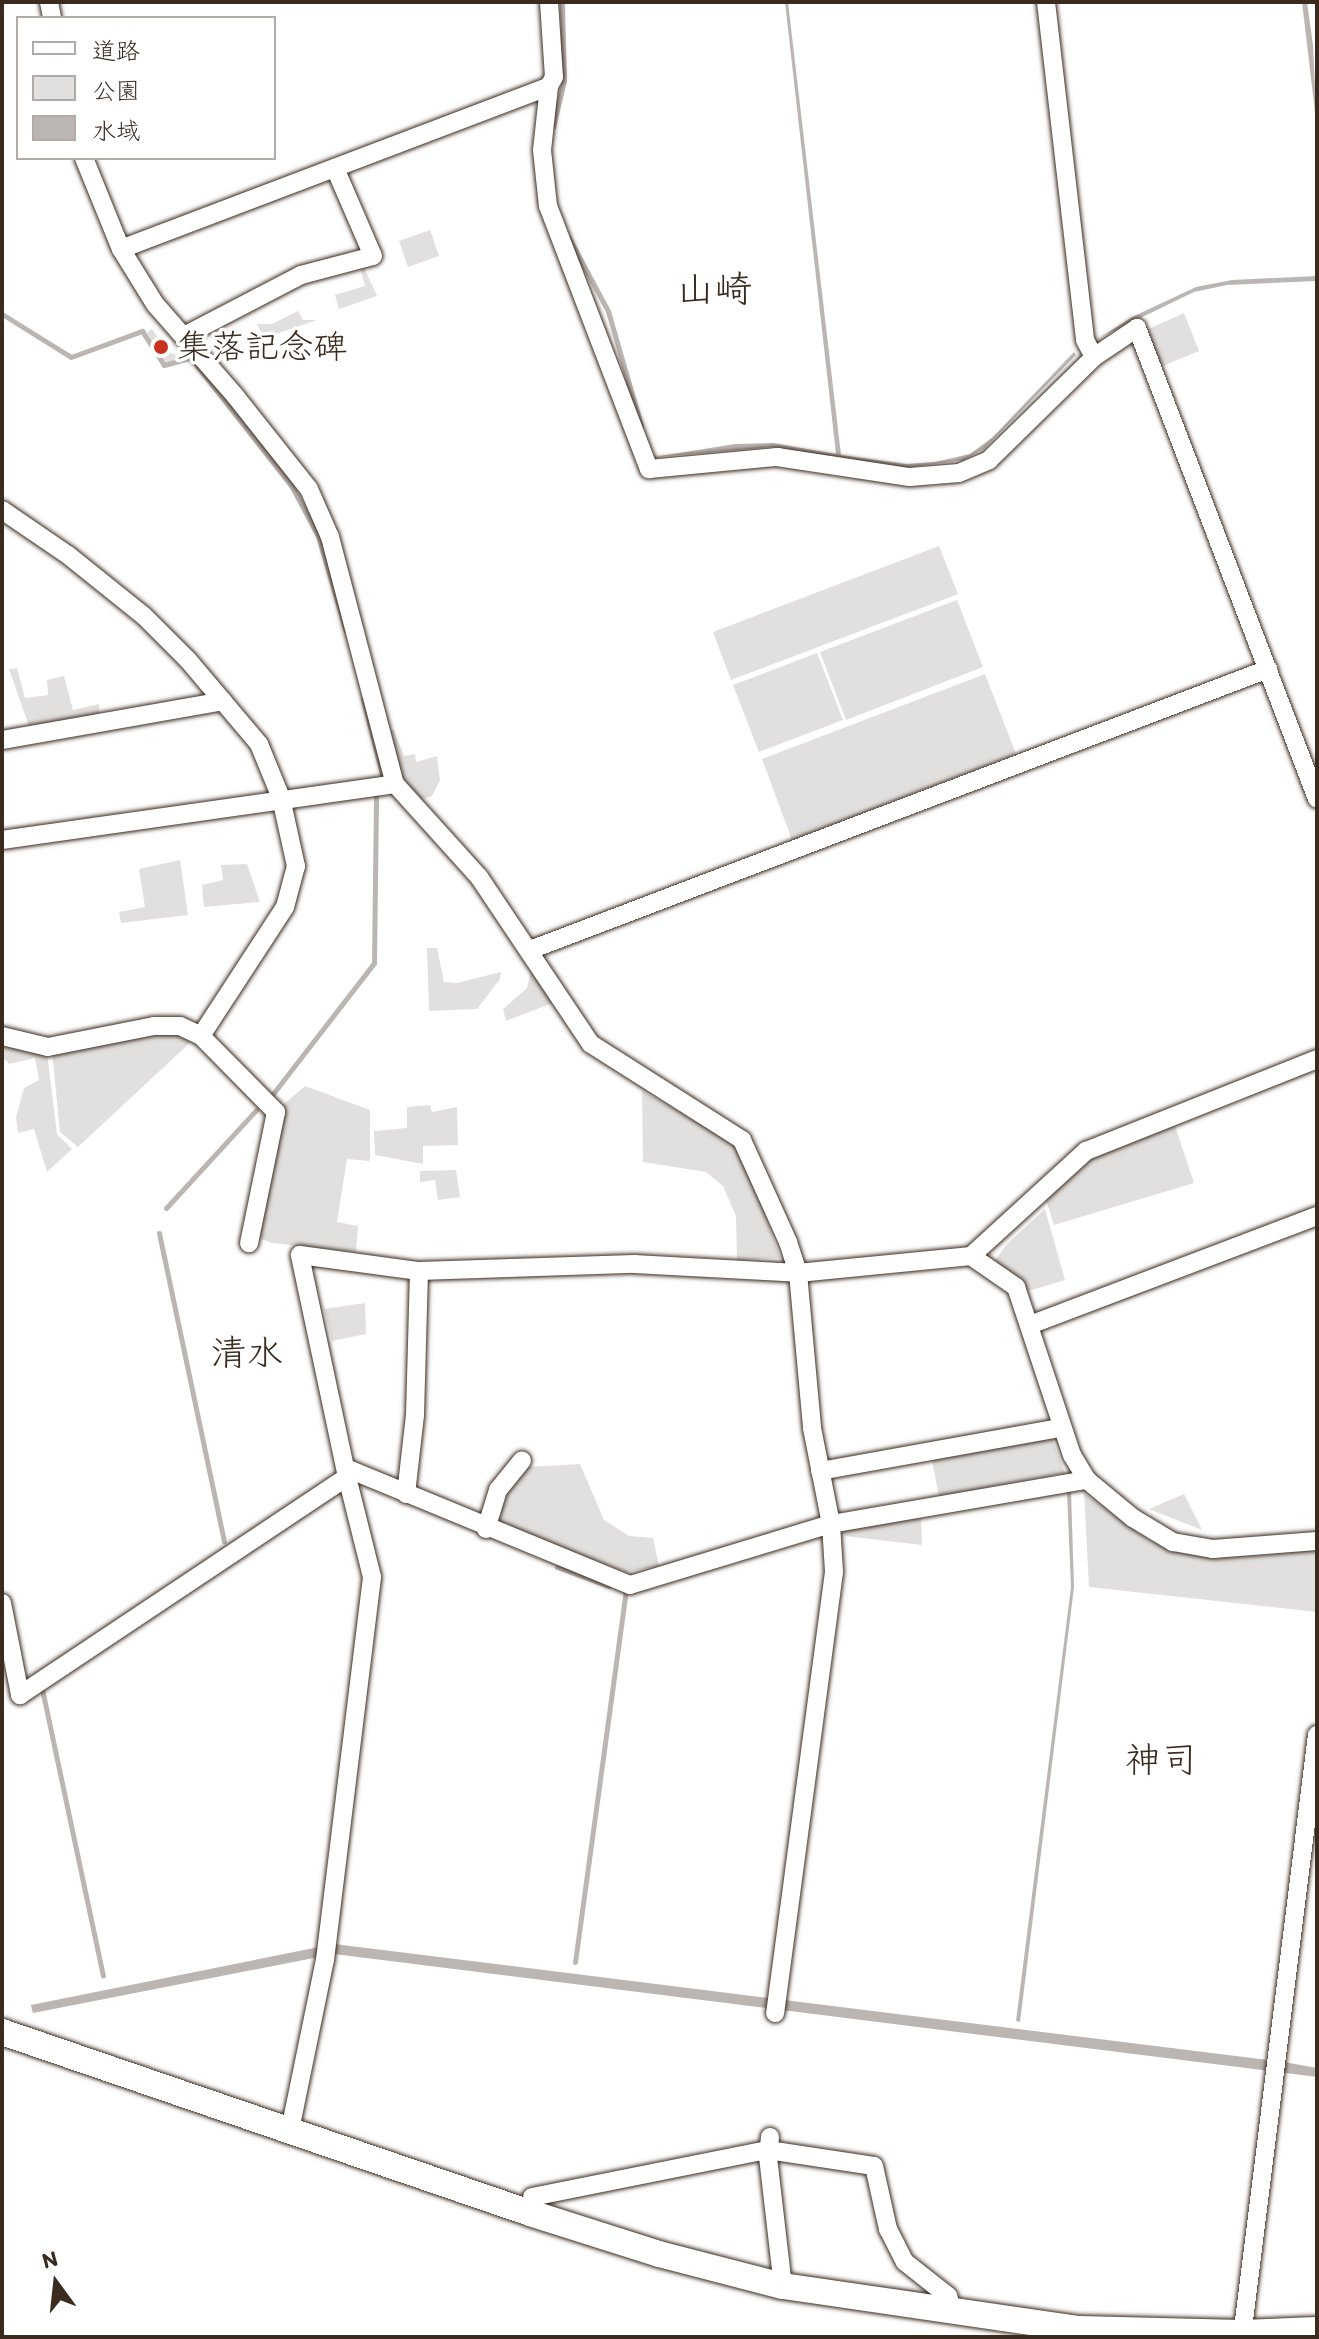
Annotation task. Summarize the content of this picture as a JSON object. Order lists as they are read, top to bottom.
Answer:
{
  "districts": ["山崎", "清水", "神司"],
  "places": ["集落記念碑"],
  "legend": ["道路", "公園", "水域"],
  "north": "top"
}
